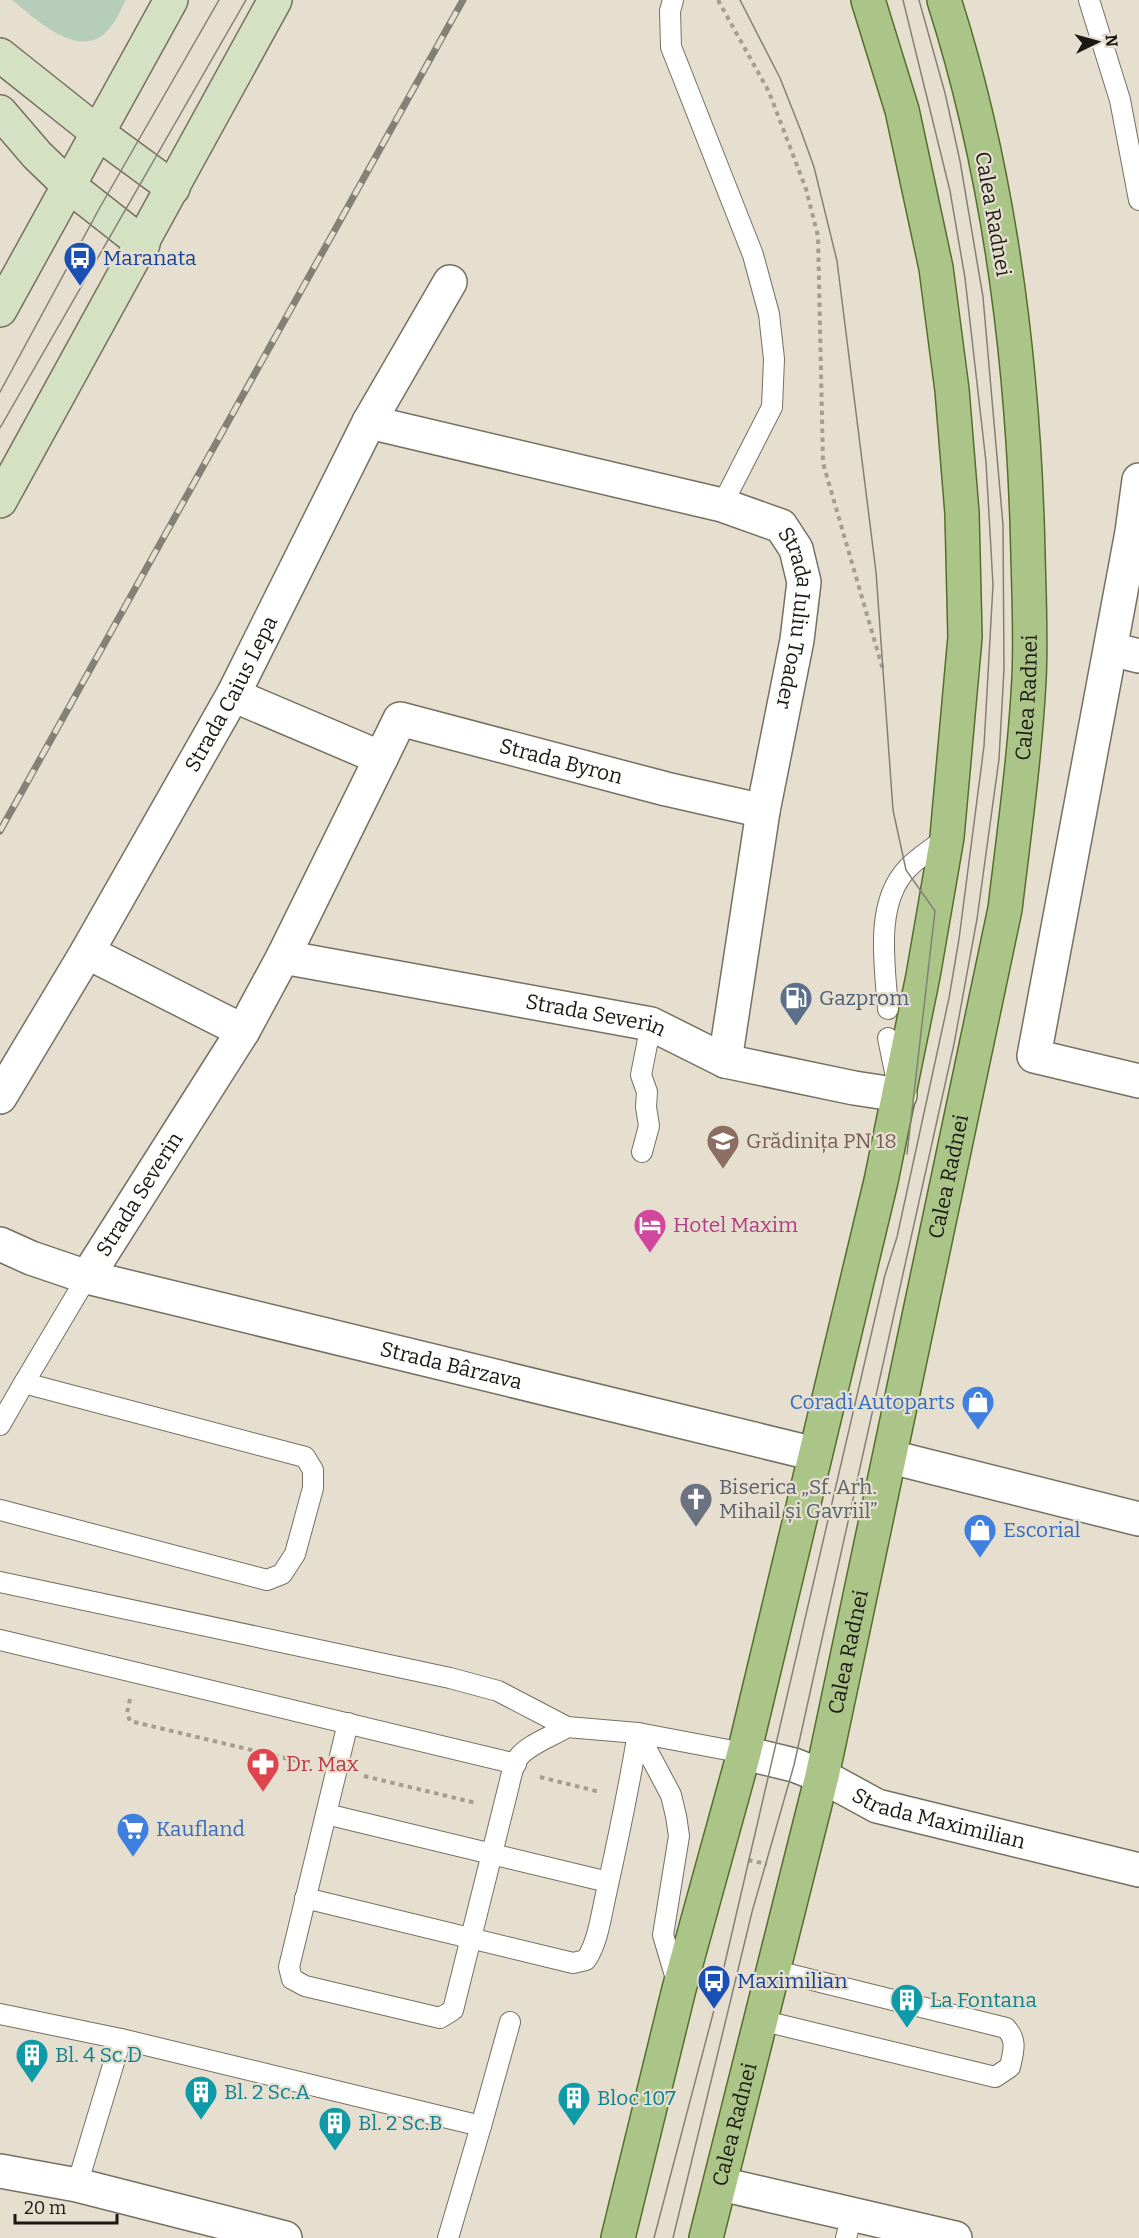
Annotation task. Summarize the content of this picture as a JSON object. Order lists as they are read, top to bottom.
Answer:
{
  "streets": {
    "main road": ["Calea Radnei"],
    "street": [
      "Strada Iuliu Toader",
      "Strada Caius Lepa",
      "Strada Byron",
      "Strada Severin",
      "Strada Bârzava",
      "Strada Maximilian"
    ]
  },
  "crossings": [
    ["Calea Radnei", "Strada Maximilian"],
    ["Strada Iuliu Toader", "Strada Caius Lepa"],
    ["Strada Iuliu Toader", "Strada Byron"],
    ["Strada Iuliu Toader", "Strada Severin"],
    ["Strada Byron", "Strada Severin"],
    ["Strada Severin", "Strada Bârzava"]
  ],
  "places": {
    "bus stop": ["Maranata", "Maximilian"],
    "fuel station": ["Gazprom"],
    "school or university": ["Grădinița PN 18"],
    "hotel": ["Hotel Maxim"],
    "shop": ["Coradi Autoparts", "Escorial"],
    "church": ["Biserica „Sf. Arh. Mihail și Gavriil”"],
    "pharmacy": ["Dr. Max"],
    "supermarket": ["Kaufland"],
    "building": [
      "La Fontana",
      "Bl. 4 Sc.D",
      "Bl. 2 Sc.A",
      "Bloc 107",
      "Bl. 2 Sc.B"
    ]
  },
  "scale_bar": "20 m",
  "north": "right"
}
